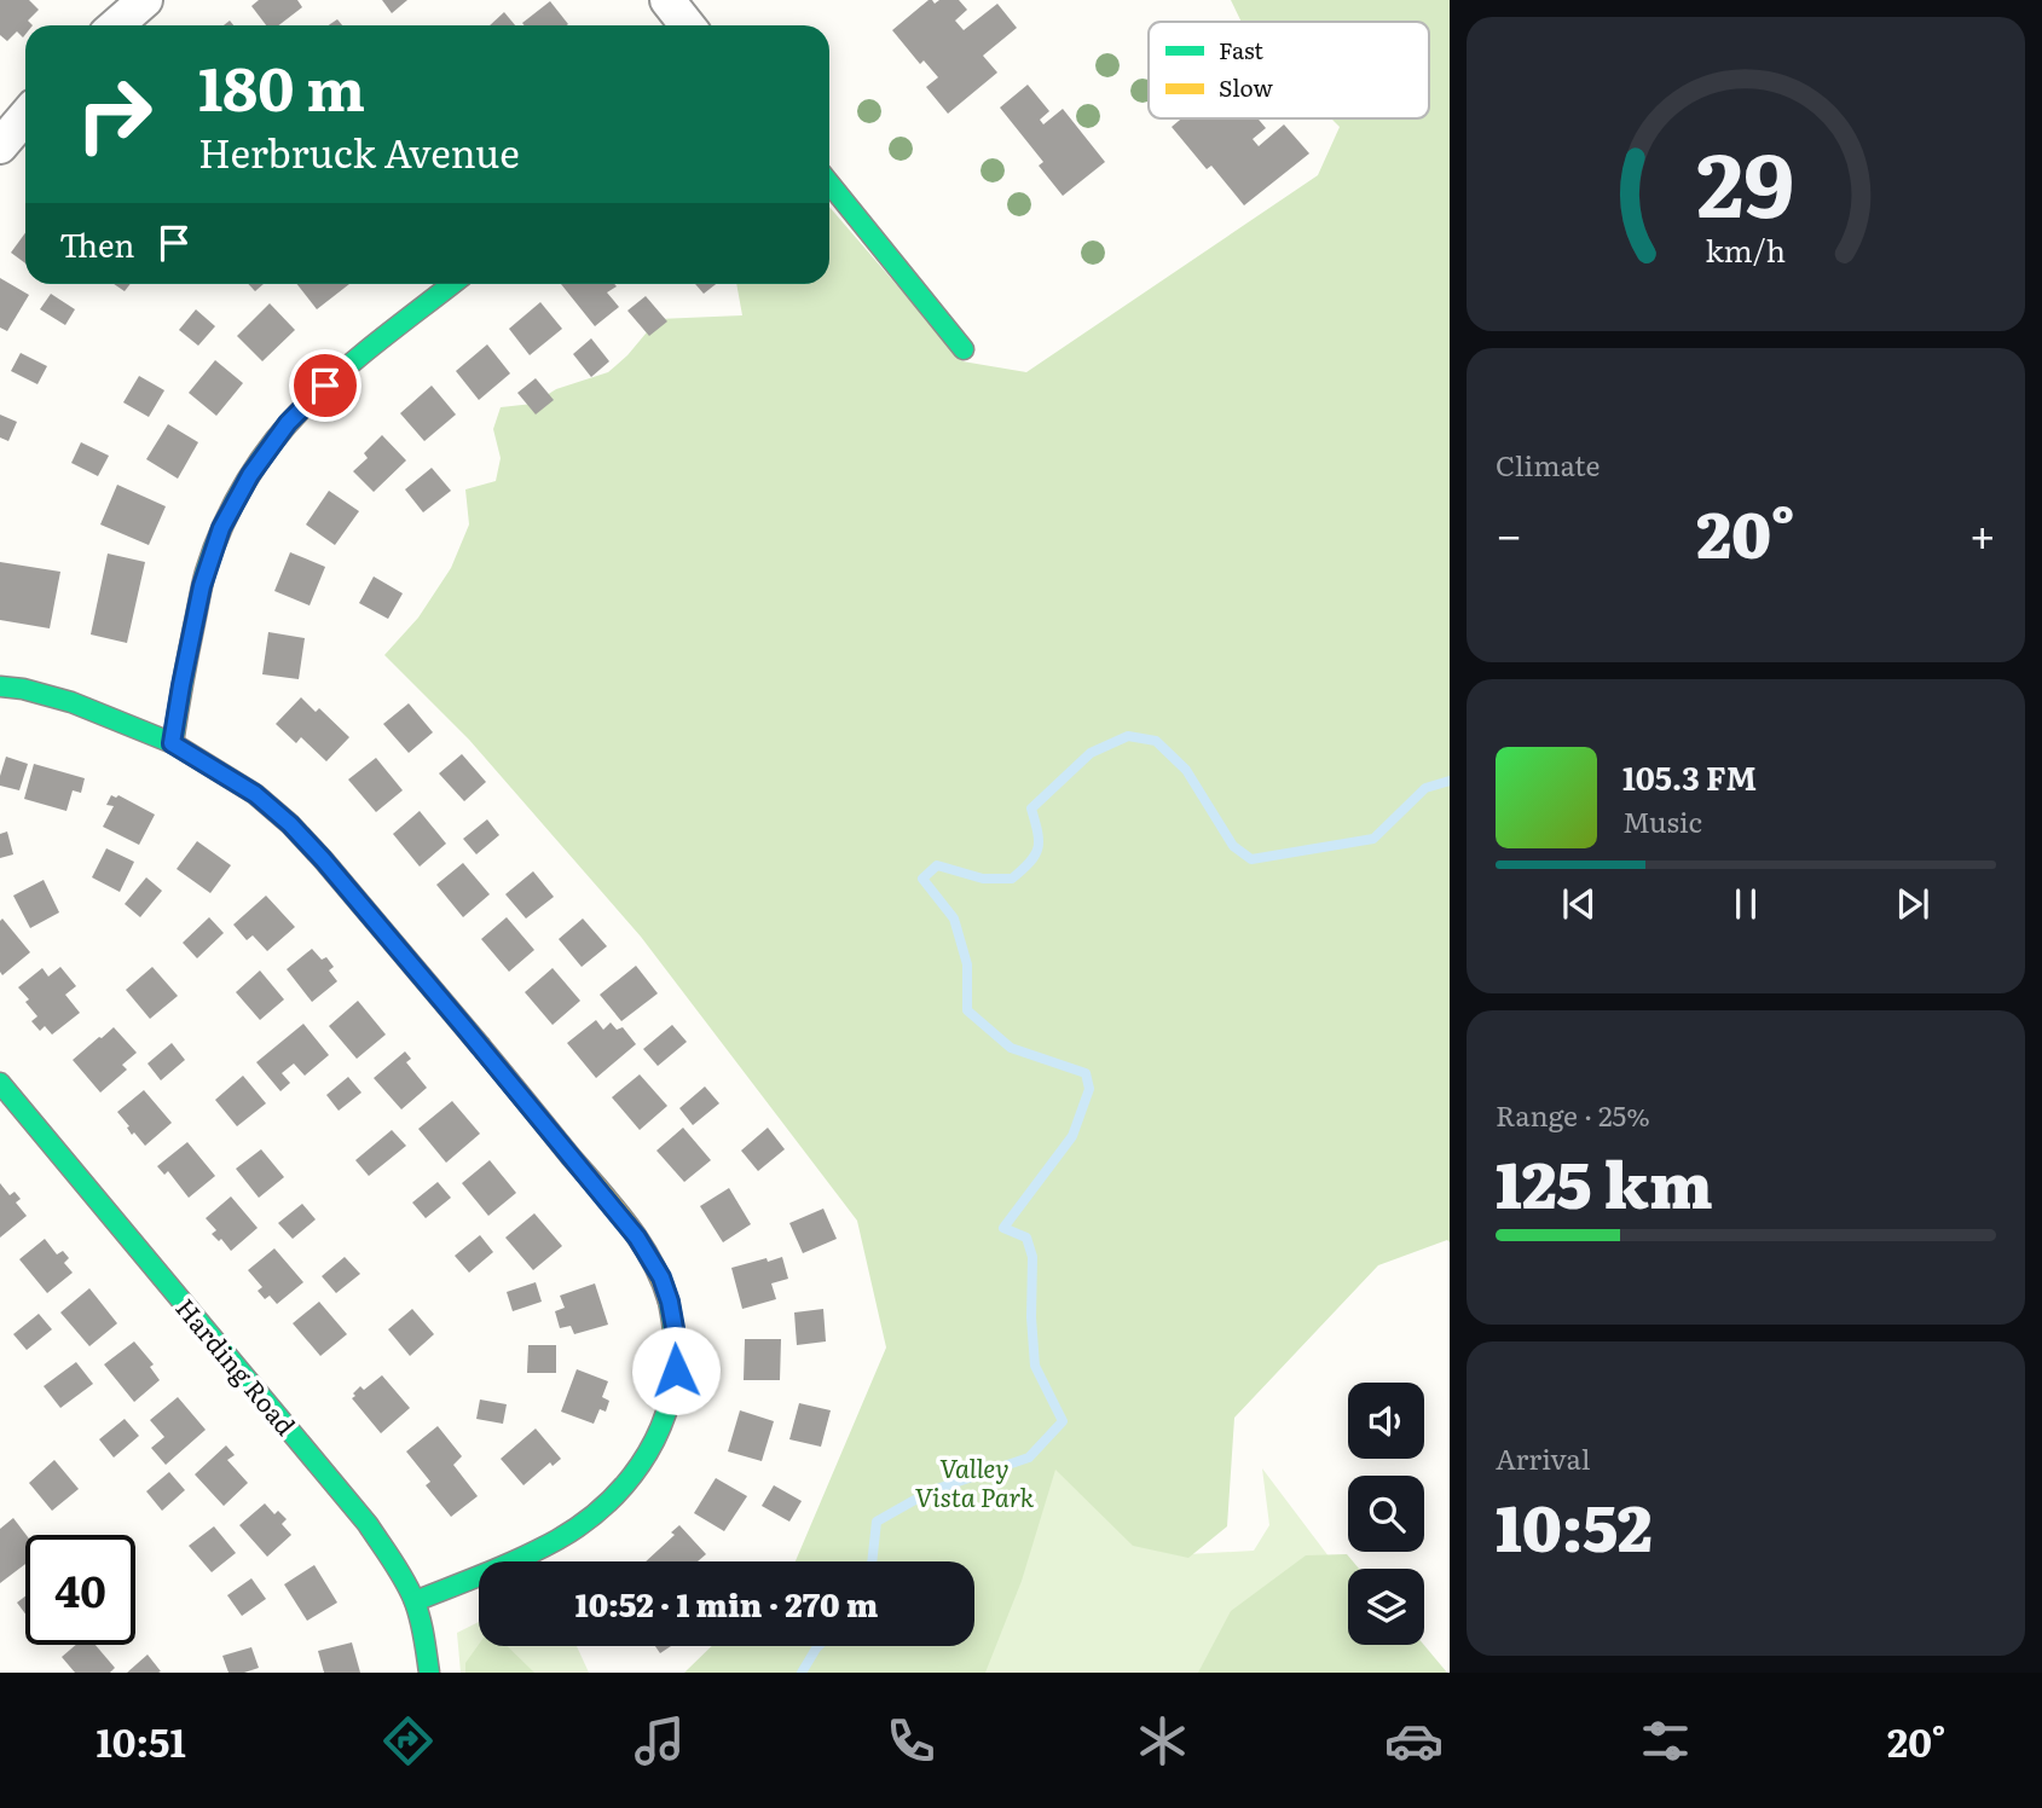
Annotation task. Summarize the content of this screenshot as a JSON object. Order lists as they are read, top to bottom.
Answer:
{
  "streets": {
    "street": ["Harding Road"]
  },
  "parks": ["Valley Vista Park"],
  "legend": ["Fast", "Slow"],
  "page": {
    "turn": ["180 m", "Herbruck Avenue"],
    "then": "Then",
    "tile": [
      "Climate",
      ["Range · 25%", "125 km"],
      ["Arrival", "10:52"]
    ],
    "heat": ["−", "20°", "+"],
    "song": ["105.3 FM", "Music"],
    "limit": "40",
    "trip": "10:52 · 1 min · 270 m",
    "tabs": ["10:51", "20°"],
    "gauge": ["29", "km/h"]
  }
}
